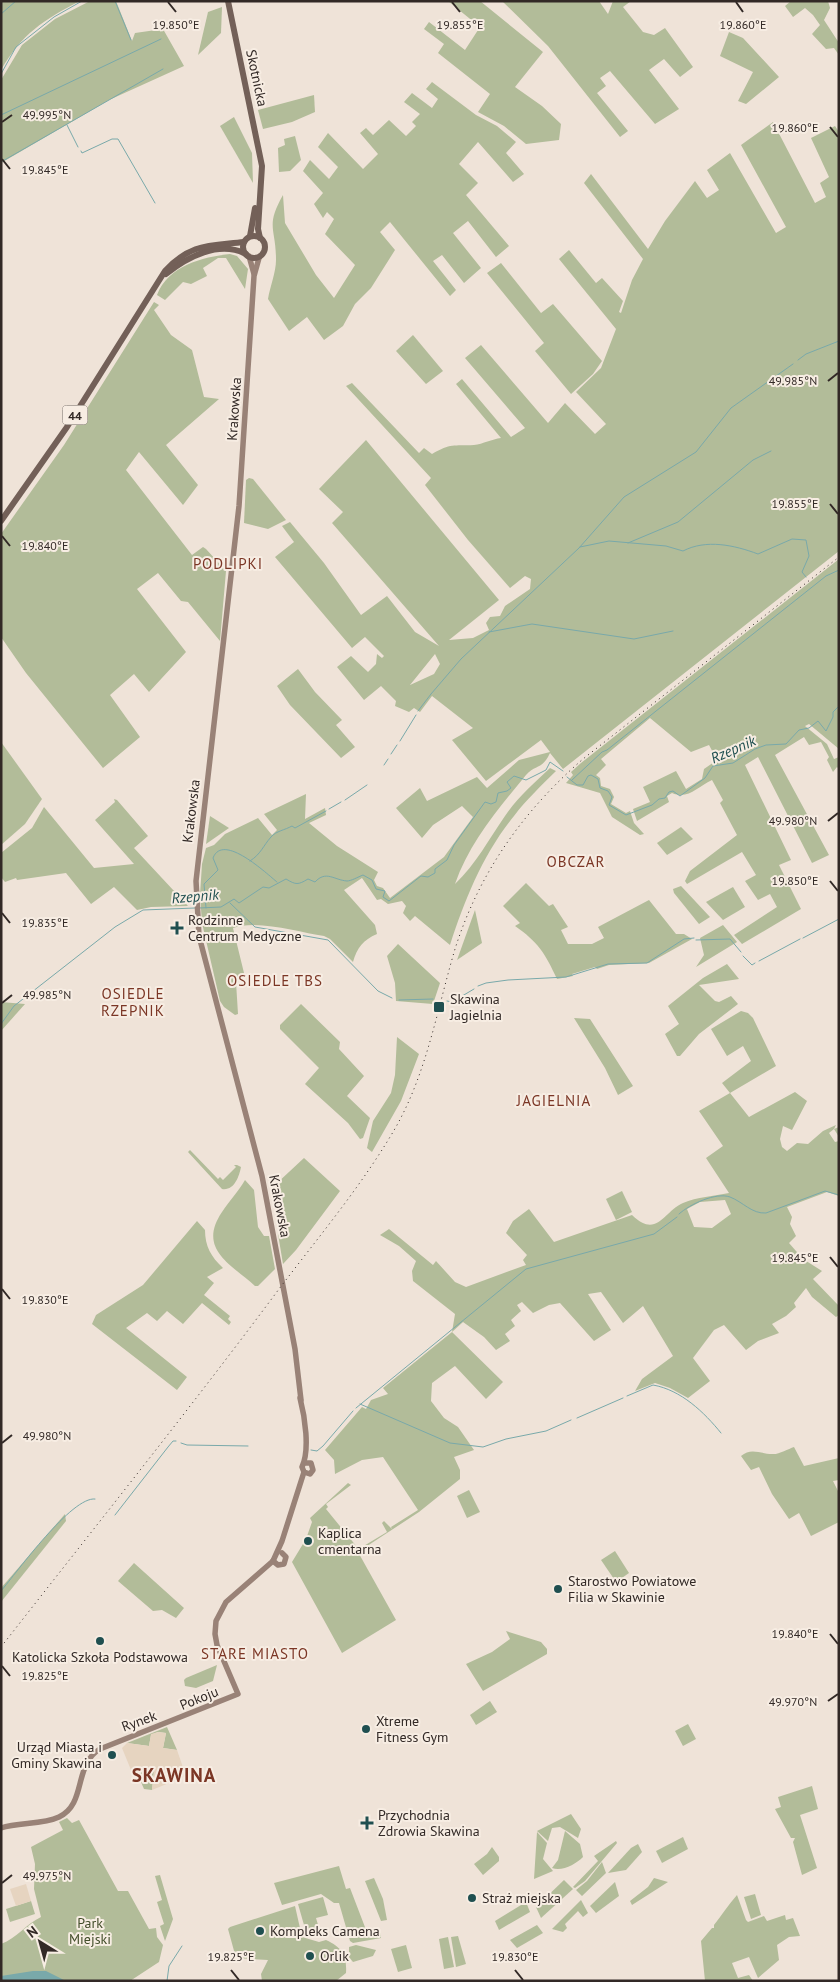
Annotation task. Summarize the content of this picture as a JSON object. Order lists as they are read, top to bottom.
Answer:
{
  "streets": {
    "main road": [
      "Skotnicka",
      "Krakowska",
      "44",
      "Pokoju",
      "Rynek"
    ]
  },
  "crossings": [
    ["Krakowska", "44"],
    ["Pokoju", "Rynek"]
  ],
  "districts": [
    "PODLIPKI",
    "OBCZAR",
    "OSIEDLE TBS",
    "OSIEDLE RZEPNIK",
    "JAGIELNIA",
    "STARE MIASTO",
    "SKAWINA"
  ],
  "water": ["Rzepnik"],
  "parks": ["Park Miejski"],
  "places": {
    "health": ["Rodzinne Centrum Medyczne", "Przychodnia Zdrowia Skawina"],
    "transit": ["Skawina Jagielnia"],
    "other": [
      "Kaplica cmentarna",
      "Starostwo Powiatowe Filia w Skawinie",
      "Katolicka Szkoła Podstawowa",
      "Xtreme Fitness Gym",
      "Urząd Miasta i Gminy Skawina",
      "Straż miejska",
      "Kompleks Camena",
      "Orlik"
    ]
  },
  "north": "top left",
  "coordinates": [
    "19.850°E",
    "19.855°E",
    "19.860°E",
    "49.995°N",
    "19.845°E",
    "49.985°N",
    "19.840°E",
    "49.980°N",
    "19.835°E",
    "19.830°E",
    "19.825°E",
    "49.970°N",
    "49.975°N"
  ]
}
